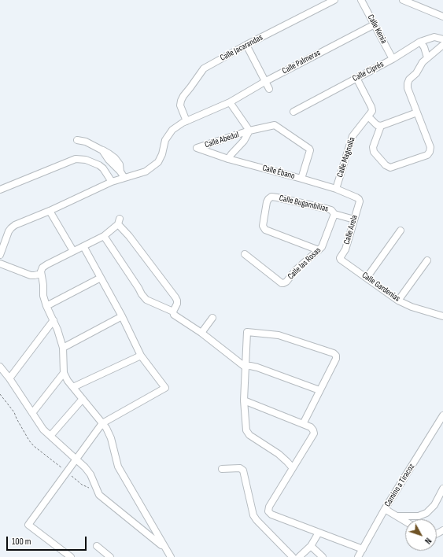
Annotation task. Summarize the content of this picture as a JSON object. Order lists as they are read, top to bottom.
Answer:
{
  "streets": {
    "street": [
      "Calle Kenia",
      "Calle Jacarandas",
      "Calle Palmeras",
      "Calle Ciprés",
      "Calle Abedul",
      "Calle Magnolia",
      "Calle Ébano",
      "Calle Bugambilias",
      "Calle Arela",
      "Calle las Rosas",
      "Calle Gardenias",
      "Camino a Tiracoz"
    ]
  },
  "crossings": [
    ["Calle Kenia", "Calle Palmeras"],
    ["Calle Kenia", "Calle Ciprés"],
    ["Calle Jacarandas", "Calle Palmeras"],
    ["Calle Palmeras", "Calle Abedul"],
    ["Calle Abedul", "Calle Ébano"],
    ["Calle Magnolia", "Calle Ébano"],
    ["Calle Ébano", "Calle Arela"],
    ["Calle Bugambilias", "Calle Arela"],
    ["Calle Bugambilias", "Calle las Rosas"],
    ["Calle Arela", "Calle Gardenias"]
  ],
  "scale_bar": "100 m",
  "north": "bottom right"
}
